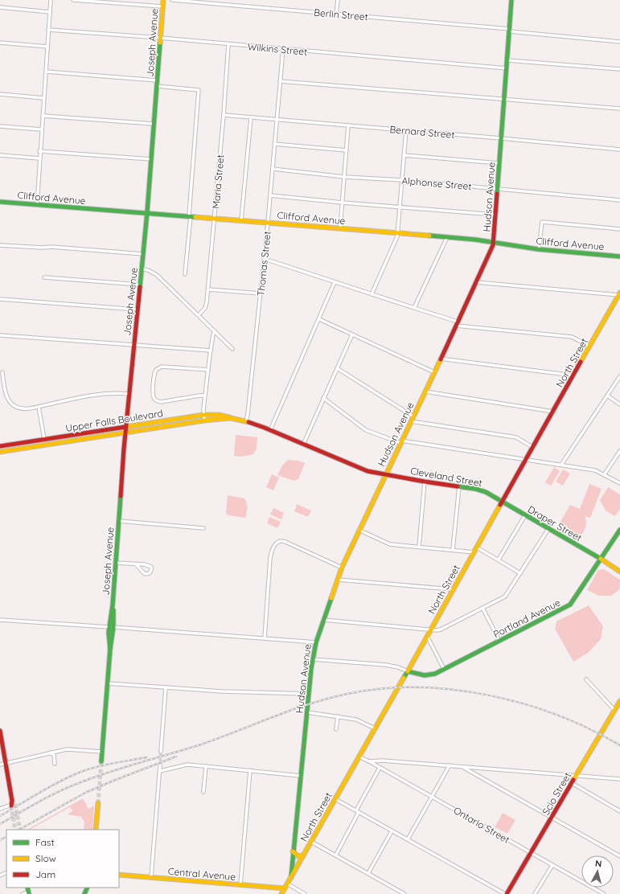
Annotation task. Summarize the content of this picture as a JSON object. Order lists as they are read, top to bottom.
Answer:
{
  "streets": {
    "main road": [
      "Joseph Avenue",
      "Hudson Avenue",
      "Clifford Avenue",
      "North Street",
      "Upper Falls Boulevard",
      "Cleveland Street",
      "Draper Street",
      "Portland Avenue",
      "Scio Street",
      "Central Avenue"
    ],
    "street": [
      "Berlin Street",
      "Wilkins Street",
      "Bernard Street",
      "Maria Street",
      "Alphonse Street",
      "Thomas Street",
      "Ontario Street"
    ]
  },
  "crossings": [
    ["Berlin Street", "Hudson Avenue"],
    ["Joseph Avenue", "Wilkins Street"],
    ["Joseph Avenue", "Clifford Avenue"],
    ["Joseph Avenue", "Upper Falls Boulevard"],
    ["Wilkins Street", "Maria Street"],
    ["Wilkins Street", "Hudson Avenue"],
    ["Wilkins Street", "Thomas Street"],
    ["Bernard Street", "Maria Street"],
    ["Bernard Street", "Hudson Avenue"],
    ["Bernard Street", "Thomas Street"],
    ["Maria Street", "Clifford Avenue"],
    ["Alphonse Street", "Hudson Avenue"],
    ["Alphonse Street", "Thomas Street"],
    ["Hudson Avenue", "Clifford Avenue"],
    ["Hudson Avenue", "North Street"],
    ["Hudson Avenue", "Upper Falls Boulevard"],
    ["Hudson Avenue", "Cleveland Street"],
    ["Clifford Avenue", "Thomas Street"],
    ["Thomas Street", "Upper Falls Boulevard"],
    ["North Street", "Cleveland Street"],
    ["North Street", "Draper Street"],
    ["North Street", "Portland Avenue"],
    ["North Street", "Ontario Street"],
    ["North Street", "Central Avenue"],
    ["Upper Falls Boulevard", "Cleveland Street"],
    ["Cleveland Street", "Draper Street"],
    ["Draper Street", "Portland Avenue"],
    ["Scio Street", "Ontario Street"]
  ],
  "legend": ["Fast", "Slow", "Jam"],
  "north": "top"
}
